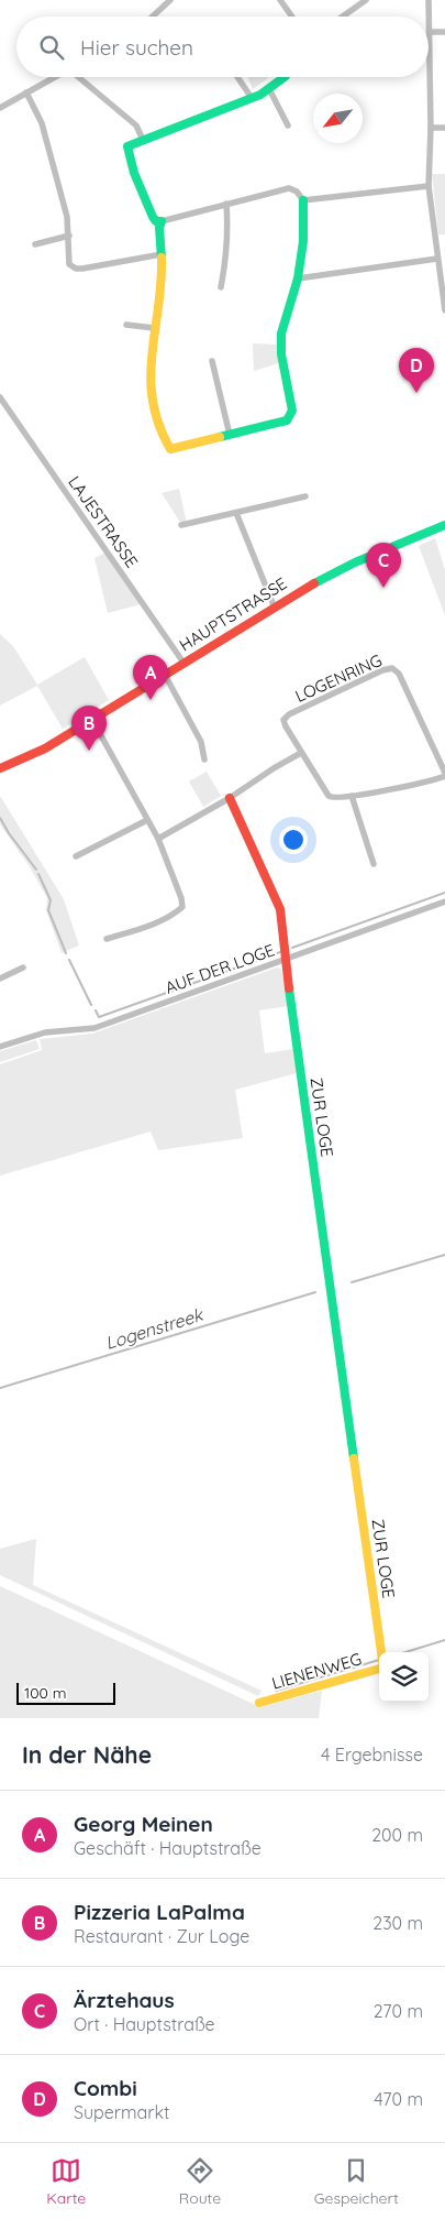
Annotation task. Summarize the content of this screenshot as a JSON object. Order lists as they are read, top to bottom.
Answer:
{
  "streets": {
    "street": [
      "LAJESTRASSE",
      "HAUPTSTRASSE",
      "LOGENRING",
      "AUF DER LOGE",
      "ZUR LOGE",
      "LIENENWEG"
    ]
  },
  "crossings": [
    ["LAJESTRASSE", "HAUPTSTRASSE"],
    ["AUF DER LOGE", "ZUR LOGE"]
  ],
  "water": ["Logenstreek"],
  "scale_bar": "100 m",
  "north": "bottom left",
  "page": {
    "search": "Hier suchen",
    "pins": [
      "D",
      "C",
      "A",
      "B"
    ],
    "scale": "100 m",
    "heading": ["In der Nähe", "4 Ergebnisse"],
    "list": [
      {
        "mark": "A",
        "name": "Georg Meinen",
        "note": "Geschäft · Hauptstraße",
        "value": "200 m"
      },
      {
        "mark": "B",
        "name": "Pizzeria LaPalma",
        "note": "Restaurant · Zur Loge",
        "value": "230 m"
      },
      {
        "mark": "C",
        "name": "Ärztehaus",
        "note": "Ort · Hauptstraße",
        "value": "270 m"
      },
      {
        "mark": "D",
        "name": "Combi",
        "note": "Supermarkt",
        "value": "470 m"
      }
    ],
    "nav": ["Karte", "Route", "Gespeichert"]
  }
}
